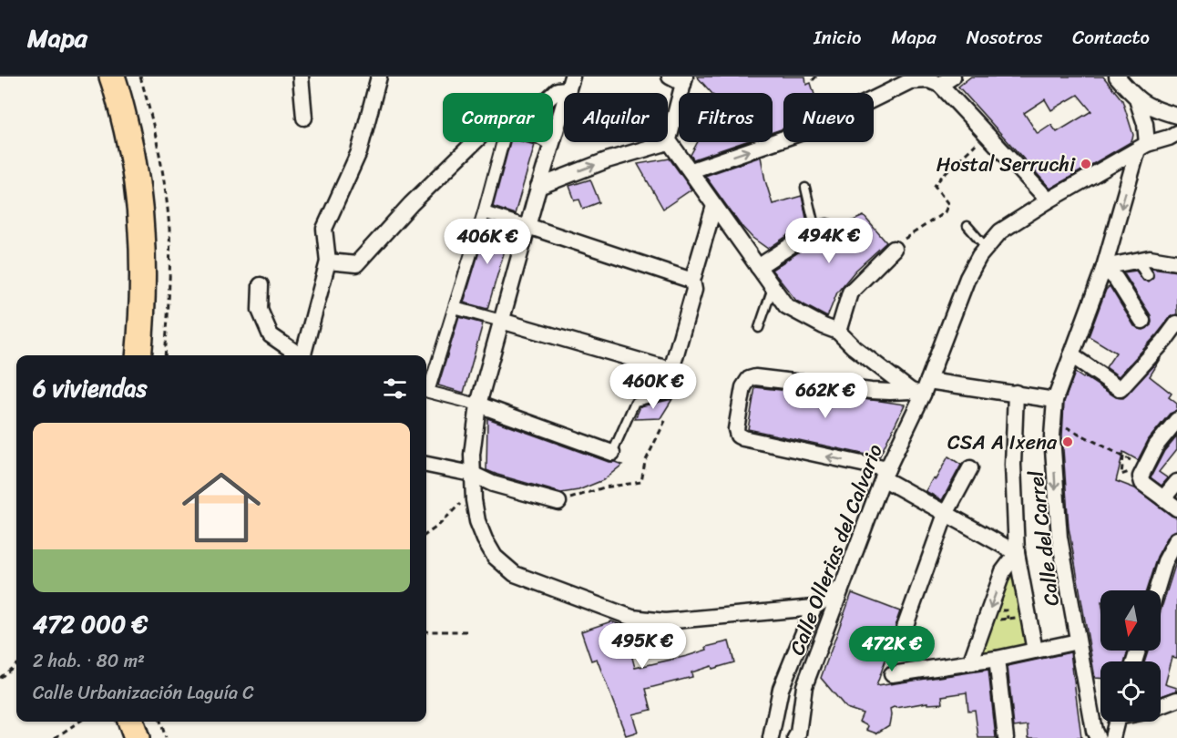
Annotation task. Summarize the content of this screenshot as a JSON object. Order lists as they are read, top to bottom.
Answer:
{
  "streets": {
    "street": ["Calle del Carrel", "Calle Ollerias del Calvario"]
  },
  "crossings": [
    ["Calle del Carrel", "Calle Ollerias del Calvario"]
  ],
  "places": ["Hostal Serruchi", "CSA A Ixena"],
  "north": "bottom",
  "page": {
    "header": "Mapa",
    "nav": [
      "Inicio",
      "Mapa",
      "Nosotros",
      "Contacto"
    ],
    "chip": [
      "Comprar",
      "Alquilar",
      "Filtros",
      "Nuevo"
    ],
    "price": [
      "494K €",
      "406K €",
      "460K €",
      "662K €",
      "495K €",
      "472K €"
    ],
    "heading": "6 viviendas",
    "list": [
      {
        "name": "472 000 €",
        "note": "2 hab. · 80 m² · Calle Urbanización Laguía C"
      }
    ]
  }
}
